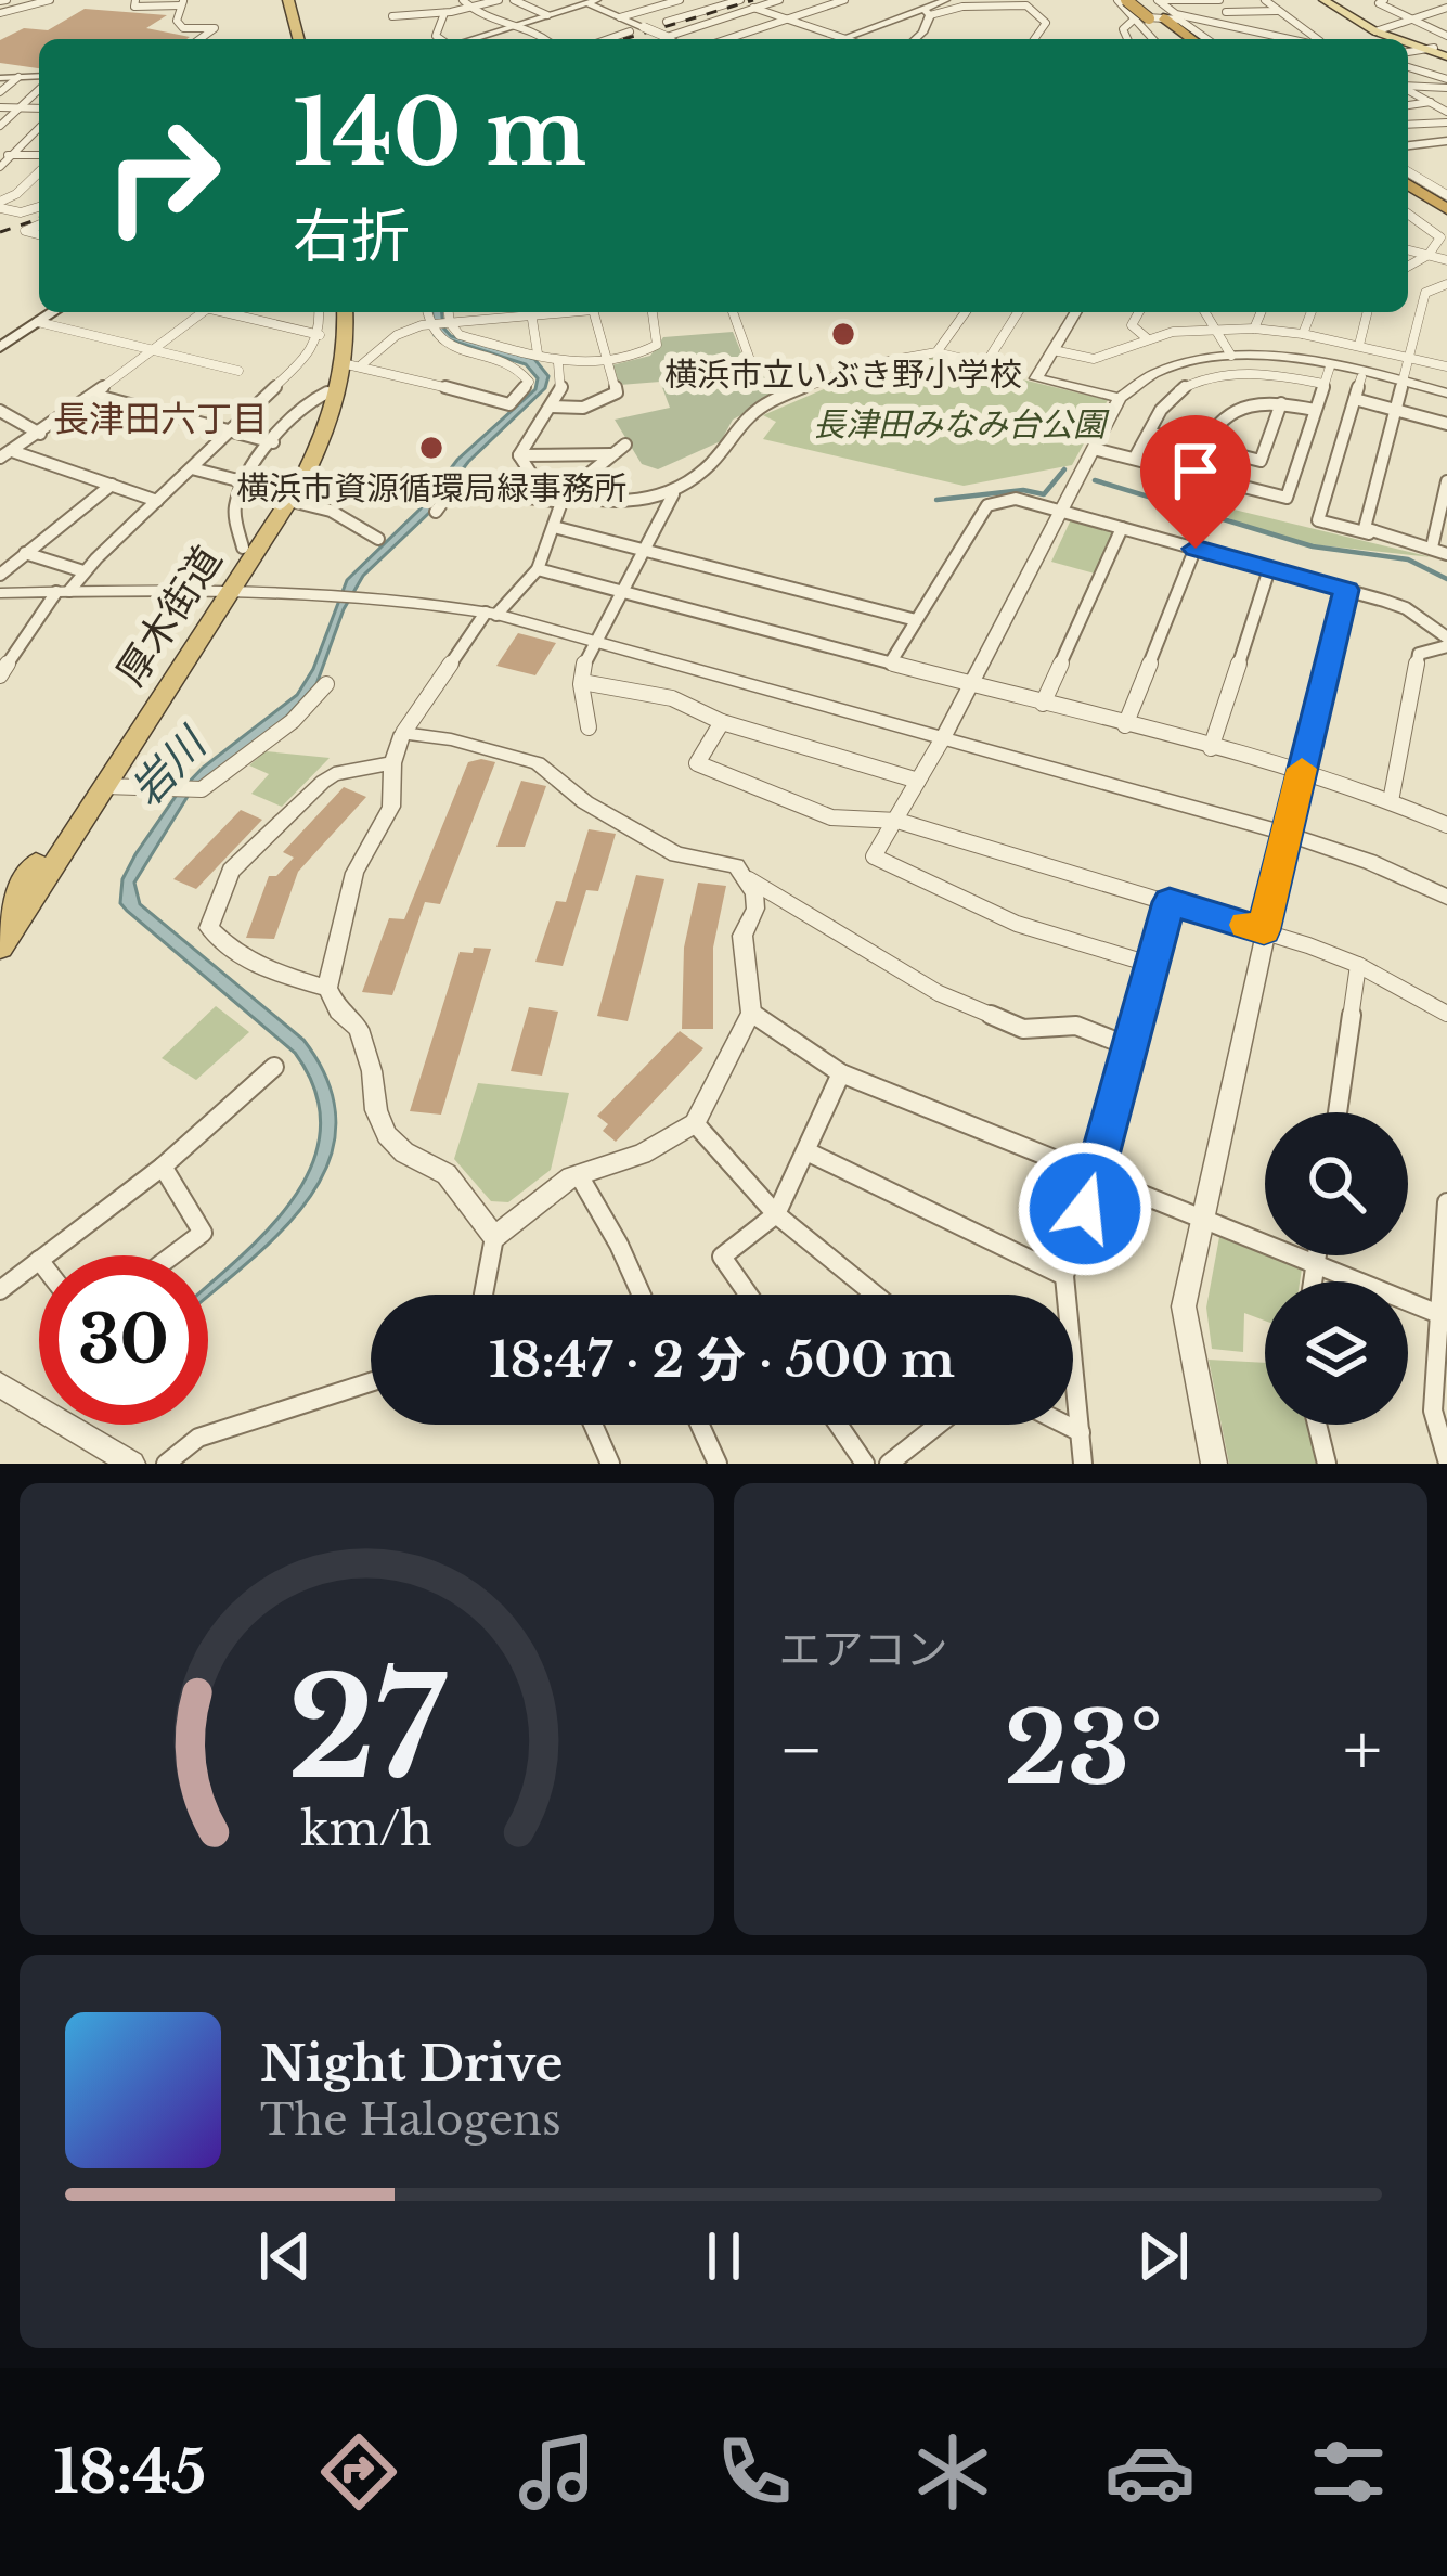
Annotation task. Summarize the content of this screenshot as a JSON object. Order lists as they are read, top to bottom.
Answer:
{
  "streets": {
    "highway": ["厚木街道"]
  },
  "districts": ["長津田六丁目"],
  "water": ["岩川"],
  "parks": ["長津田みなみ台公園"],
  "places": ["横浜市立いぶき野小学校", "横浜市資源循環局緑事務所"],
  "page": {
    "turn": ["140 m", "右折"],
    "limit": "30",
    "trip": "18:47 · 2 分 · 500 m",
    "tile": "エアコン",
    "heat": ["−", "23°", "+"],
    "song": ["Night Drive", "The Halogens"],
    "tabs": "18:45",
    "gauge": ["27", "km/h"]
  }
}
